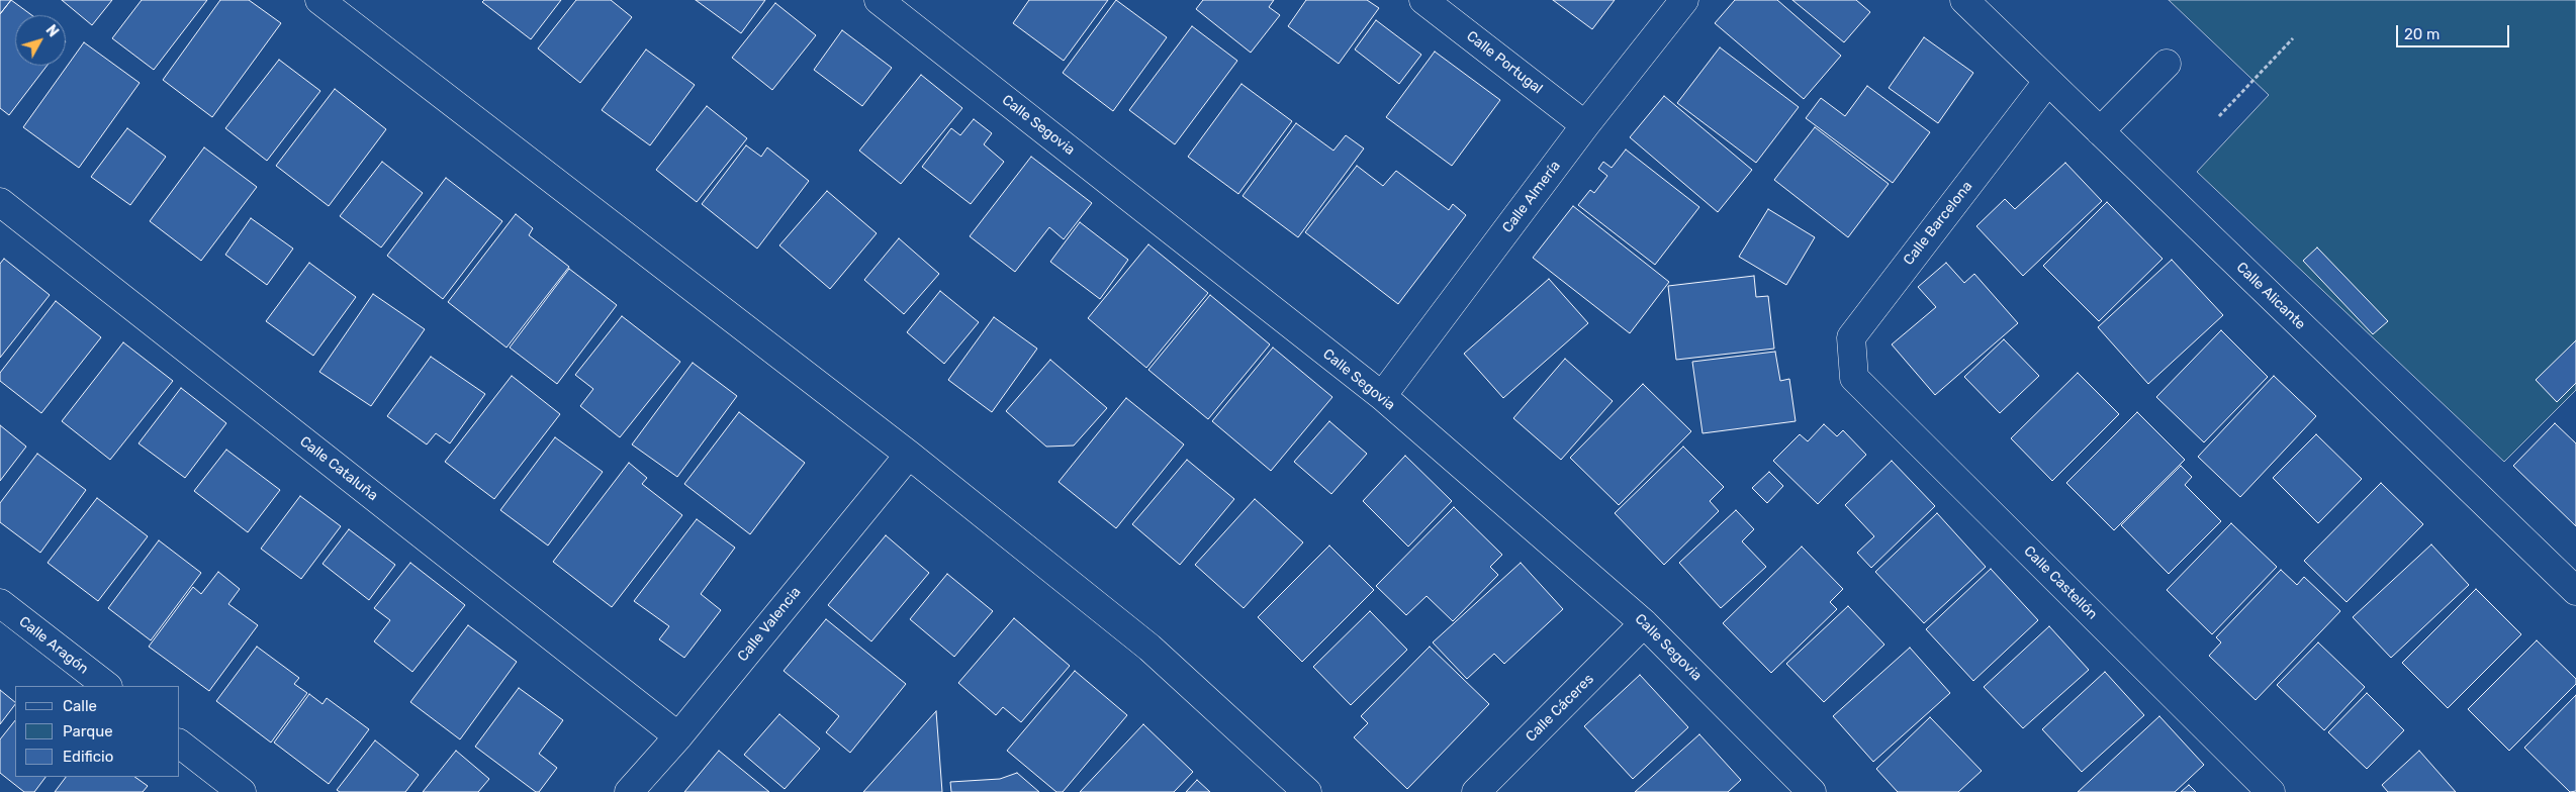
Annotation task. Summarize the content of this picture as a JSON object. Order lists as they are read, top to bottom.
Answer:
{
  "streets": {
    "street": [
      "Calle Portugal",
      "Calle Segovia",
      "Calle Almería",
      "Calle Barcelona",
      "Calle Alicante",
      "Calle Cataluña",
      "Calle Castellón",
      "Calle Valencia",
      "Calle Aragón",
      "Calle Cáceres"
    ]
  },
  "crossings": [
    ["Calle Portugal", "Calle Almería"],
    ["Calle Segovia", "Calle Almería"],
    ["Calle Segovia", "Calle Cáceres"],
    ["Calle Barcelona", "Calle Alicante"],
    ["Calle Barcelona", "Calle Castellón"],
    ["Calle Cataluña", "Calle Valencia"]
  ],
  "legend": ["Calle", "Parque", "Edificio"],
  "scale_bar": "20 m",
  "north": "top right"
}
